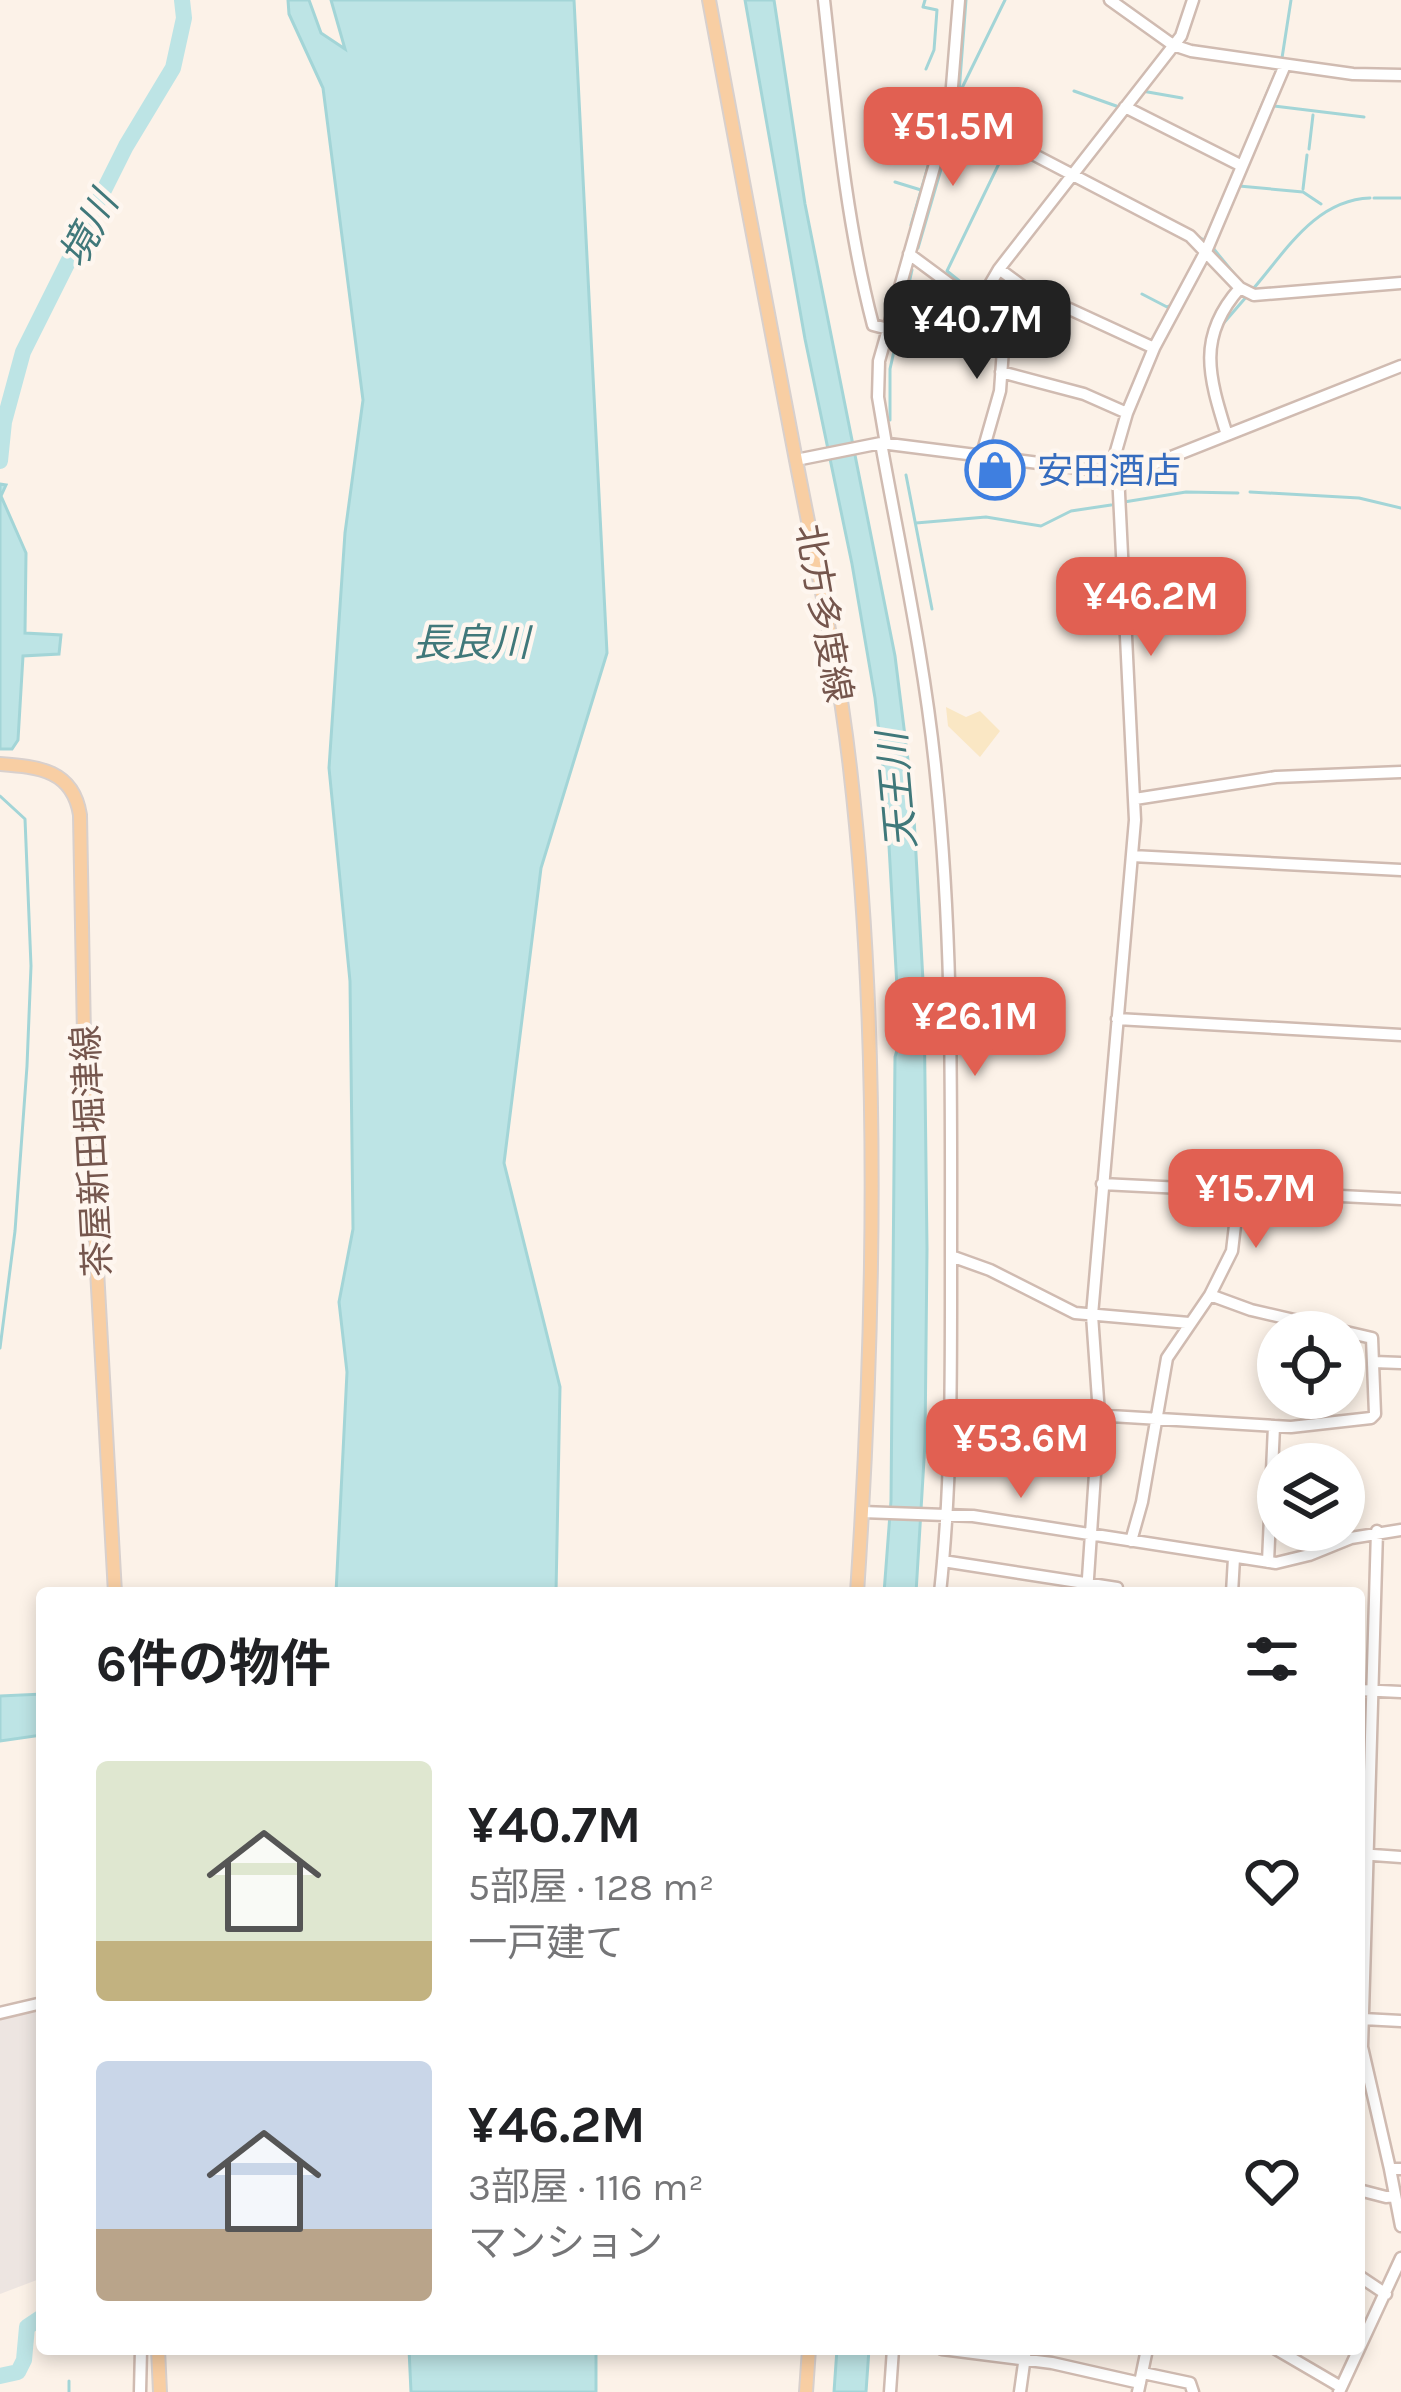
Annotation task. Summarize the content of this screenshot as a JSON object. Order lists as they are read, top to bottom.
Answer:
{
  "streets": {
    "main road": ["北方多度線", "茶屋新田堀津線"]
  },
  "water": ["境川", "長良川", "天王川"],
  "places": {
    "shop": ["安田酒店"]
  },
  "page": {
    "price": [
      "¥51.5M",
      "¥40.7M",
      "¥46.2M",
      "¥26.1M",
      "¥15.7M",
      "¥53.6M"
    ],
    "heading": "6件の物件",
    "list": [
      {
        "name": "¥40.7M",
        "note": "5部屋 · 128 m² · 一戸建て"
      },
      {
        "name": "¥46.2M",
        "note": "3部屋 · 116 m² · マンション"
      }
    ]
  }
}
